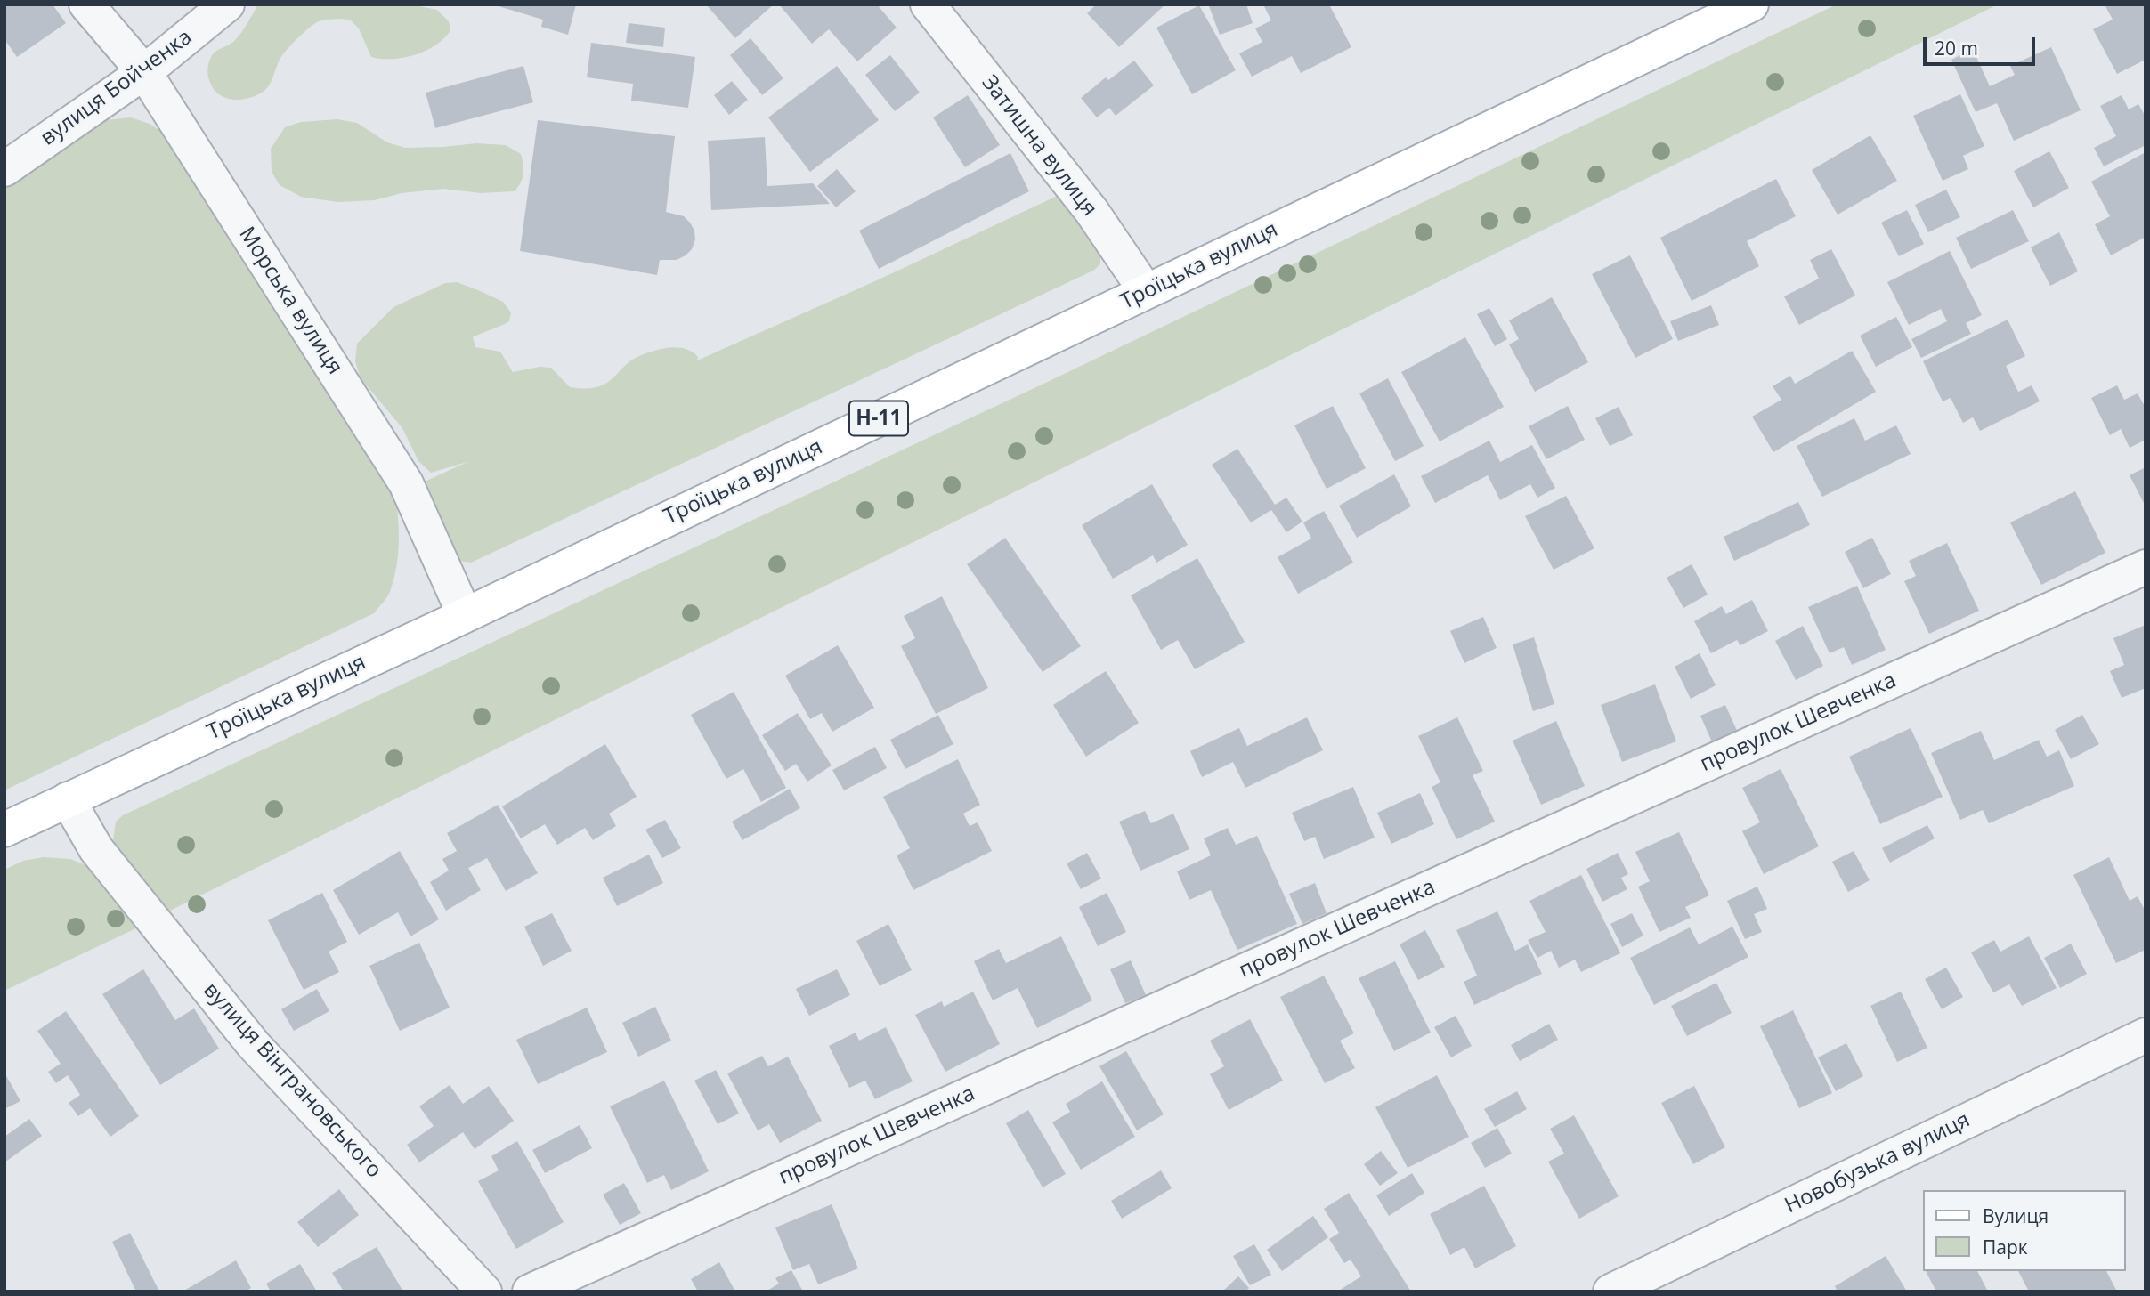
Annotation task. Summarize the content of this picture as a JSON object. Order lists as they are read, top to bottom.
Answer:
{
  "streets": {
    "main road": ["Троїцька вулиця", "Н-11"],
    "street": [
      "вулиця Бойченка",
      "Затишна вулиця",
      "Морська вулиця",
      "провулок Шевченка",
      "вулиця Вінграновського",
      "Новобузька вулиця"
    ]
  },
  "crossings": [
    ["вулиця Бойченка", "Морська вулиця"],
    ["Затишна вулиця", "Троїцька вулиця"],
    ["Троїцька вулиця", "Морська вулиця"],
    ["Троїцька вулиця", "вулиця Вінграновського"]
  ],
  "legend": ["Вулиця", "Парк"],
  "scale_bar": "20 m"
}
